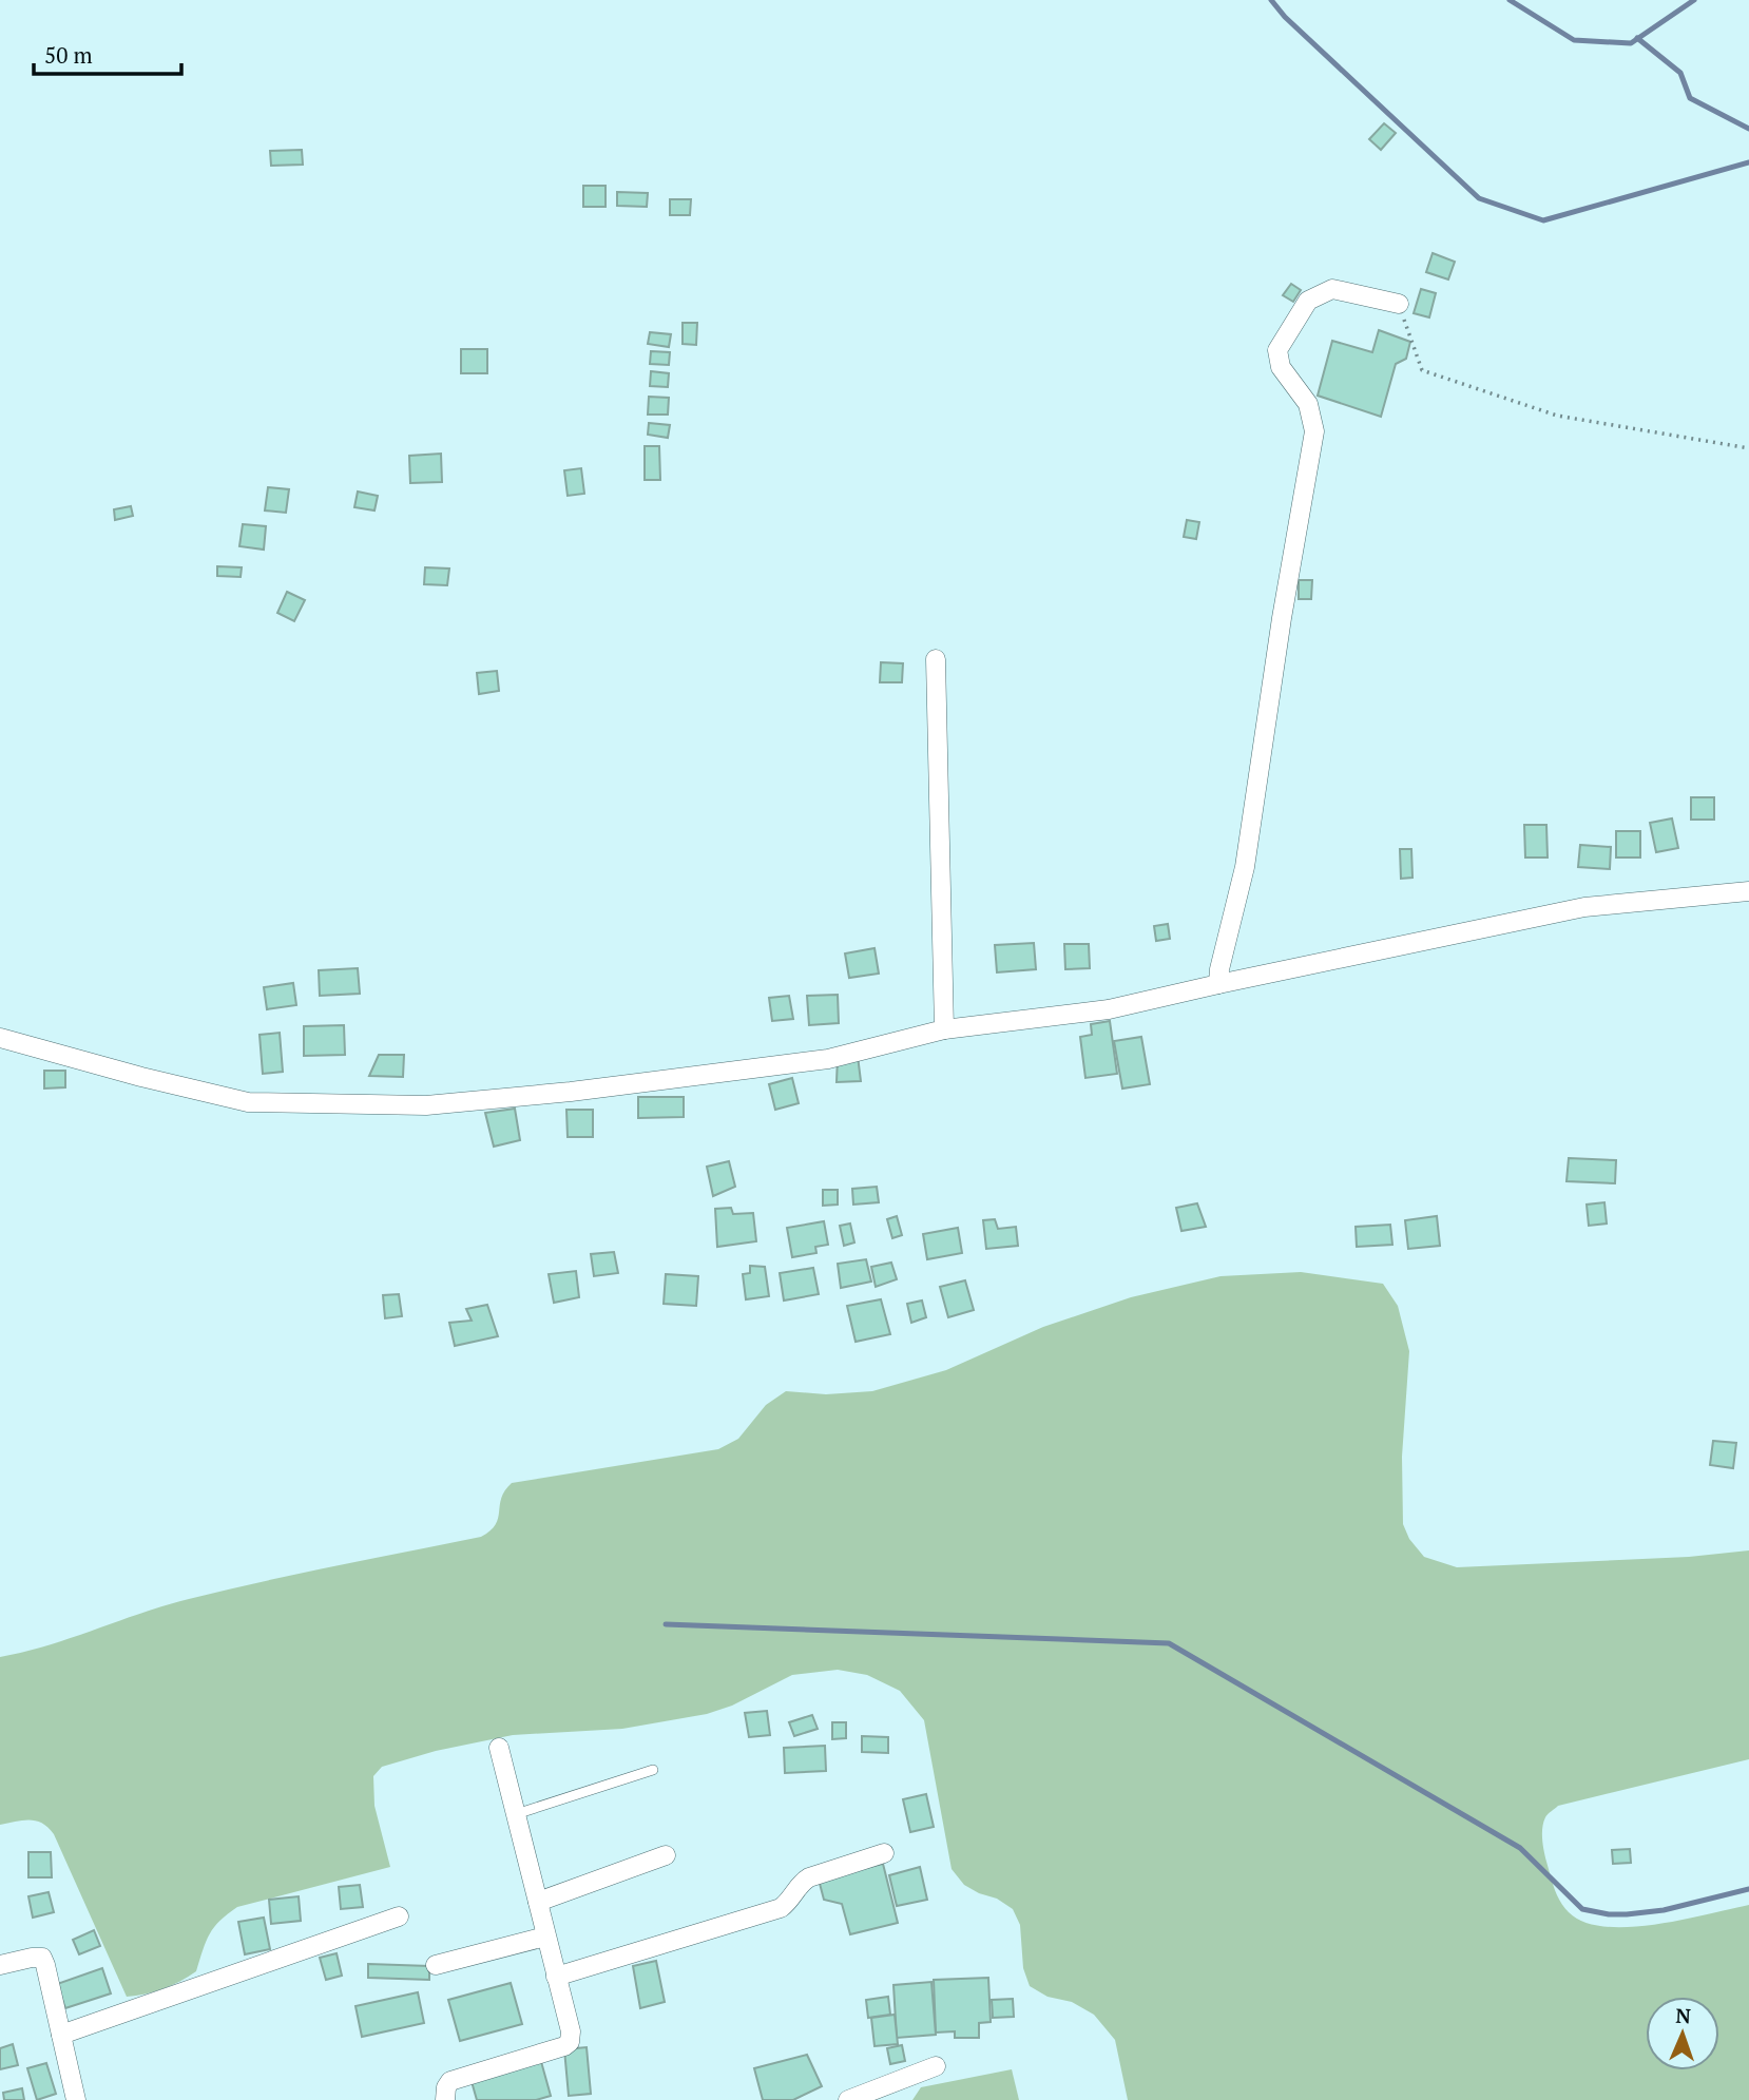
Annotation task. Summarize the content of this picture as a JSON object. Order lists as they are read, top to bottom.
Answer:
{
  "scale_bar": "50 m",
  "north": "top"
}
